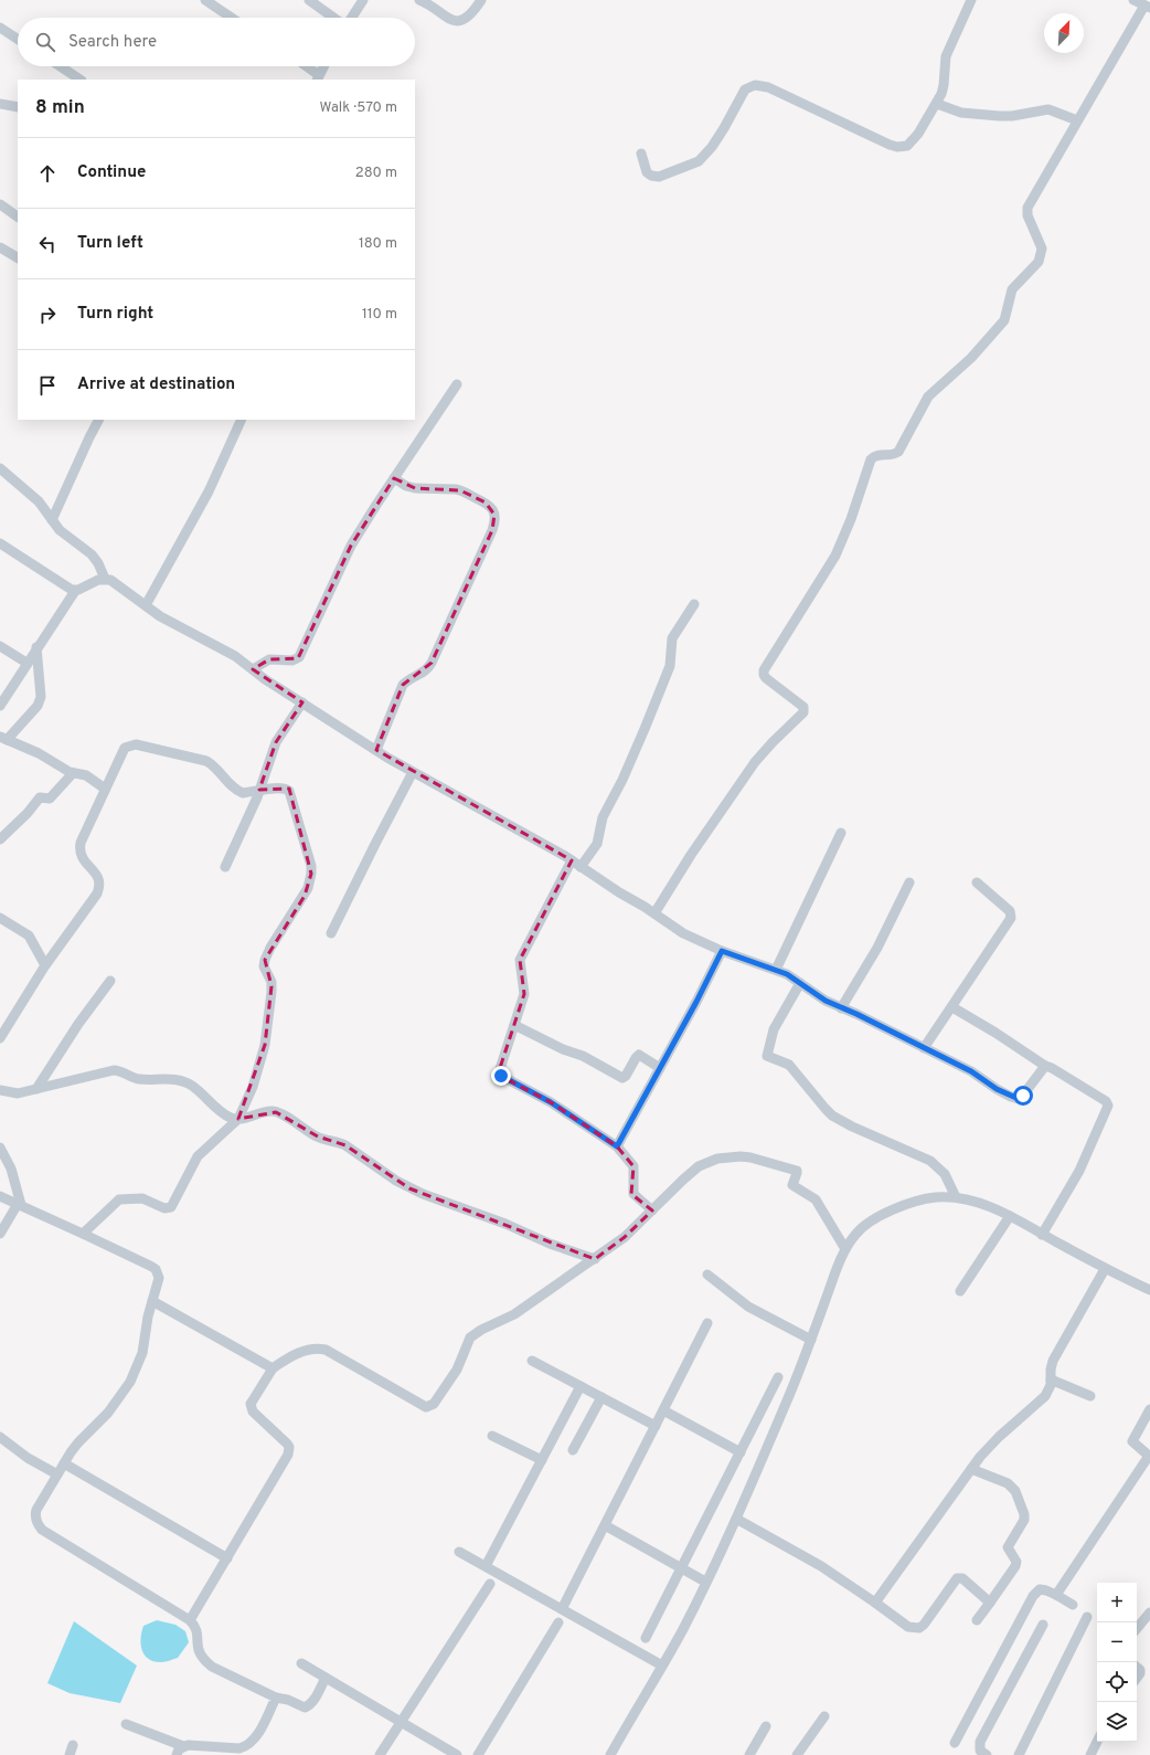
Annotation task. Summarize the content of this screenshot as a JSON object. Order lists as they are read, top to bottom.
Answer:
{
  "north": "top right",
  "page": {
    "search": "Search here",
    "heading": ["8 min", "Walk · 570 m"],
    "list": [
      ["Continue", "280 m"],
      ["Turn left", "180 m"],
      ["Turn right", "110 m"],
      "Arrive at destination"
    ],
    "map_buttons": ["+", "−"]
  }
}
